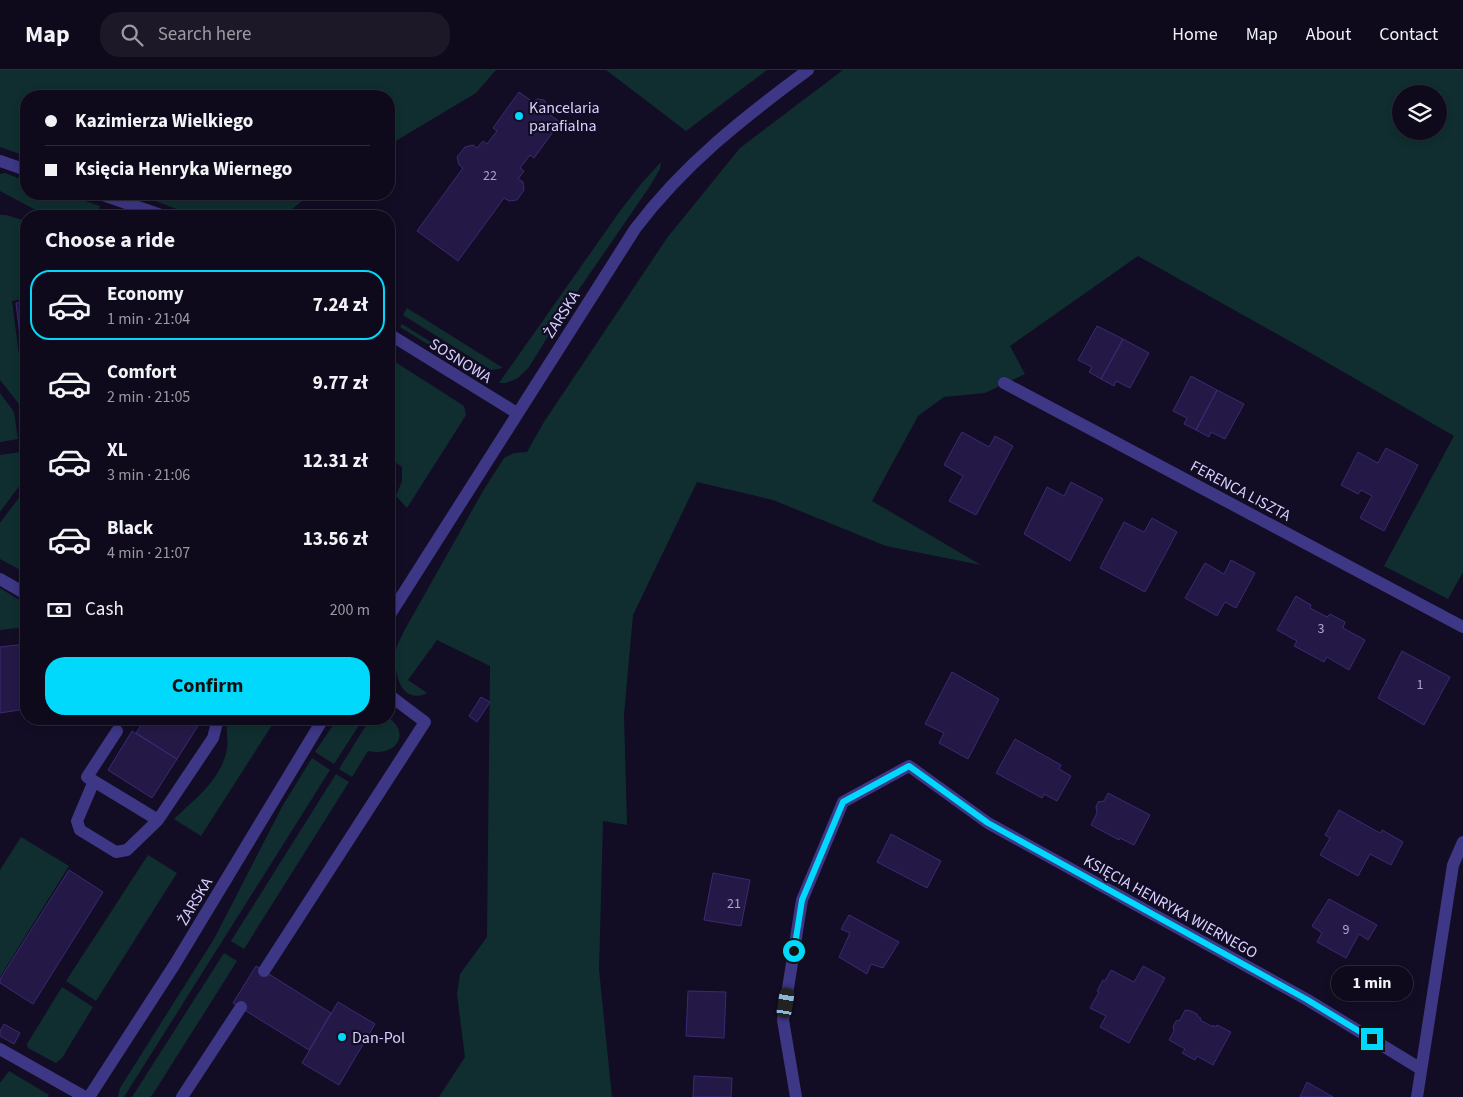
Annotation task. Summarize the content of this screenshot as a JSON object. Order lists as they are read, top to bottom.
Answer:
{
  "streets": {
    "street": [
      "ŻARSKA",
      "SOSNOWA",
      "FERENCA LISZTA",
      "KSIĘCIA HENRYKA WIERNEGO"
    ]
  },
  "crossings": [
    ["ŻARSKA", "SOSNOWA"]
  ],
  "places": ["Kancelaria parafialna", "Dan-Pol"],
  "house_numbers": [
    "22",
    "3",
    "1",
    "21",
    "9"
  ],
  "page": {
    "header": "Map",
    "search": "Search here",
    "nav": [
      "Home",
      "Map",
      "About",
      "Contact"
    ],
    "banner": ["Kazimierza Wielkiego", "Księcia Henryka Wiernego"],
    "heading": "Choose a ride",
    "list": [
      {
        "name": "Economy",
        "note": "1 min · 21:04",
        "value": "7.24 zł"
      },
      {
        "name": "Comfort",
        "note": "2 min · 21:05",
        "value": "9.77 zł"
      },
      {
        "name": "XL",
        "note": "3 min · 21:06",
        "value": "12.31 zł"
      },
      {
        "name": "Black",
        "note": "4 min · 21:07",
        "value": "13.56 zł"
      }
    ],
    "pay": ["Cash", "200 m"],
    "buttons": "Confirm",
    "bubble": "1 min"
  }
}
